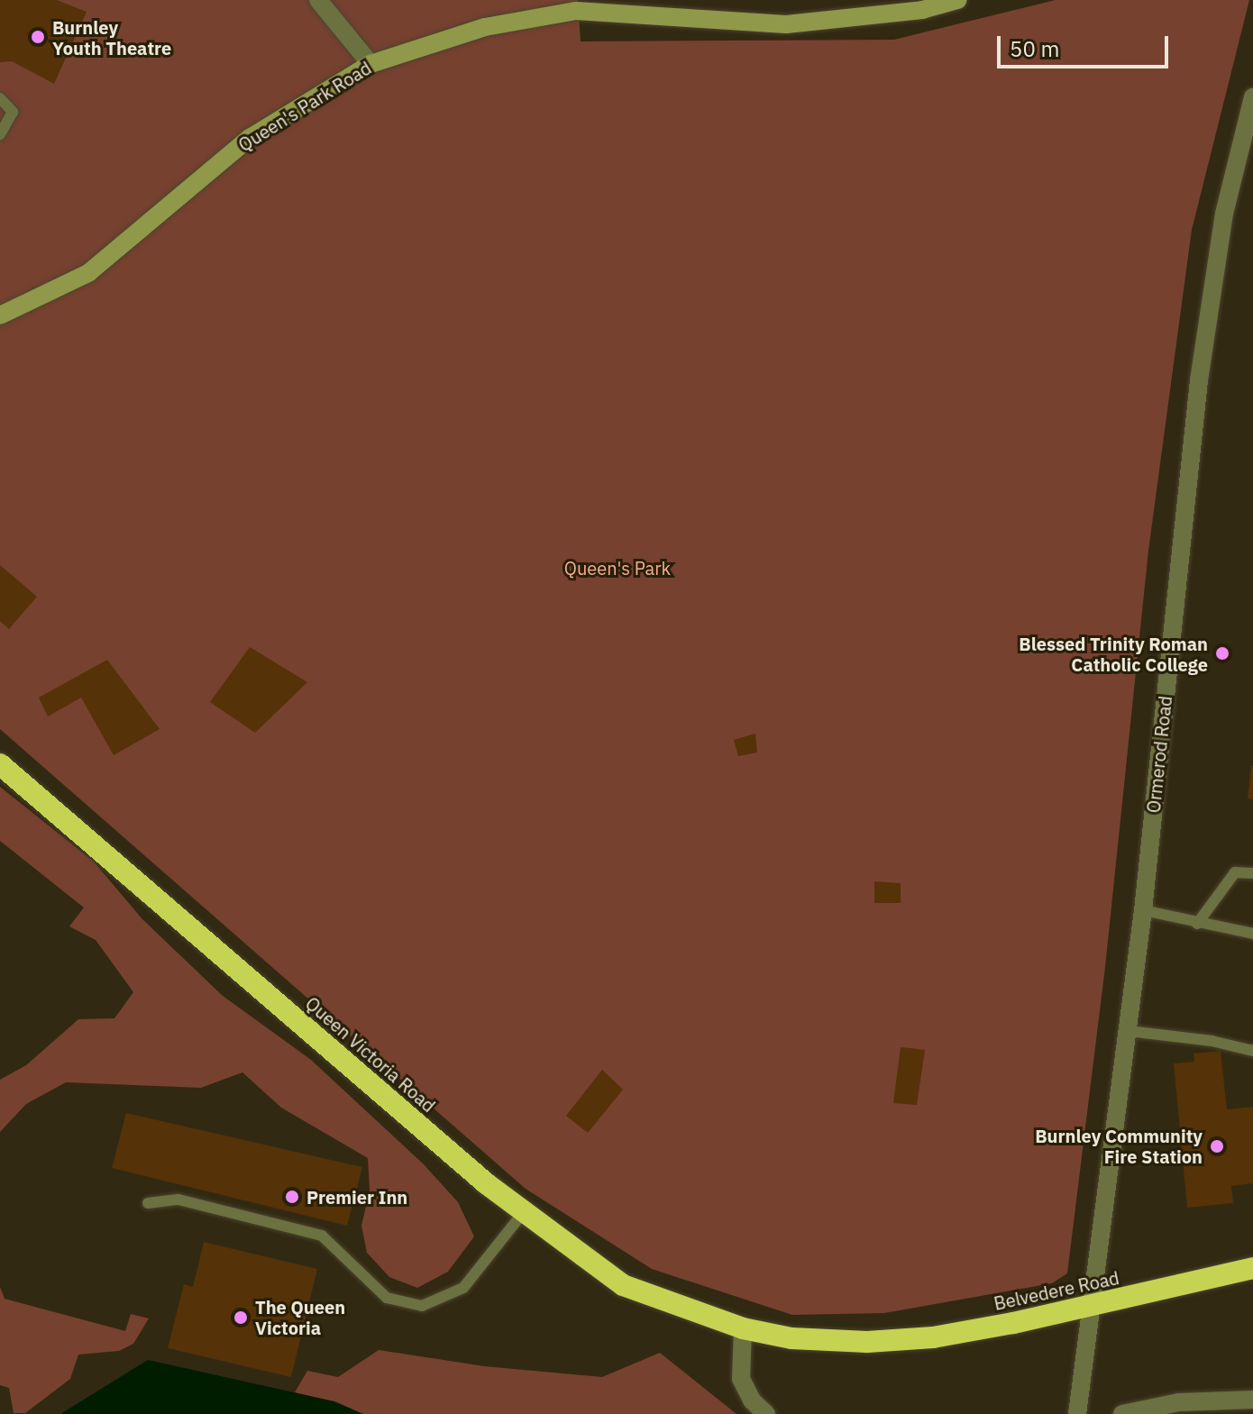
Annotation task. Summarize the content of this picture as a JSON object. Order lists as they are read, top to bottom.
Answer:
{
  "streets": {
    "highway": ["Queen Victoria Road", "Belvedere Road"],
    "street": ["Queen's Park Road", "Ormerod Road"]
  },
  "crossings": [
    ["Ormerod Road", "Belvedere Road"],
    ["Queen Victoria Road", "Belvedere Road"]
  ],
  "parks": ["Queen's Park"],
  "places": [
    "Burnley Youth Theatre",
    "Blessed Trinity Roman Catholic College",
    "Burnley Community Fire Station",
    "Premier Inn",
    "The Queen Victoria"
  ],
  "scale_bar": "50 m"
}
